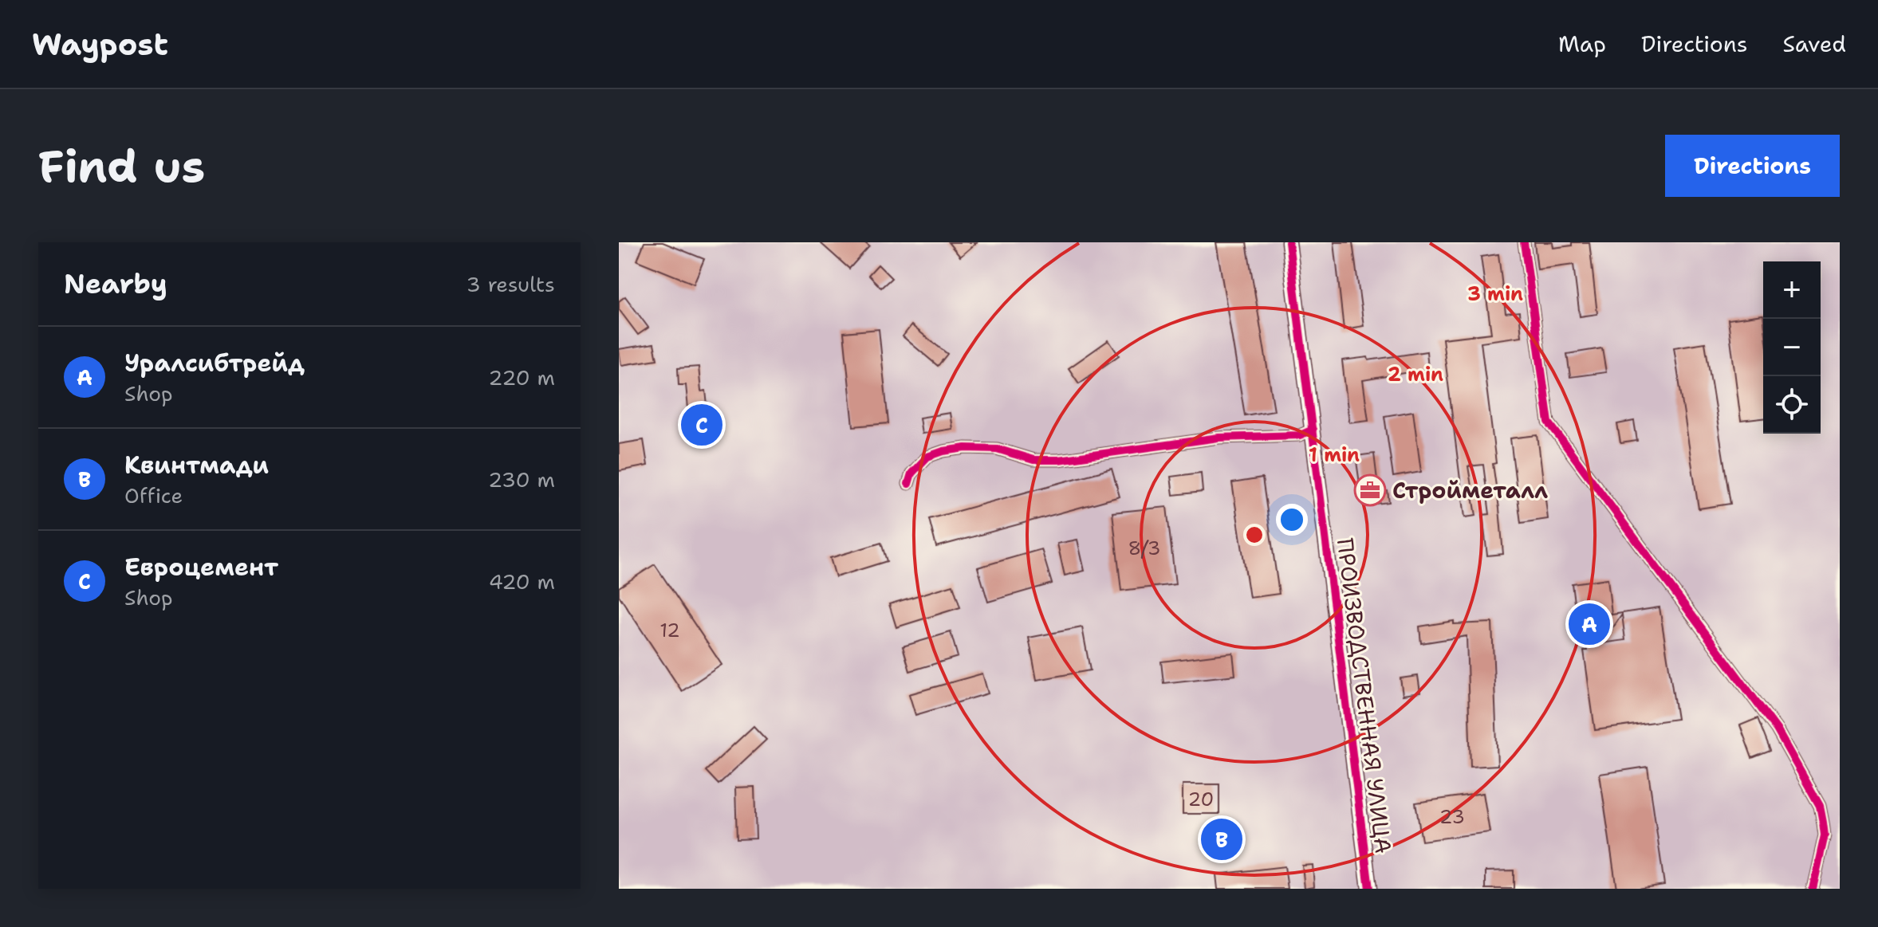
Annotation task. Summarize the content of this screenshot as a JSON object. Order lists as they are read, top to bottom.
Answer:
{
  "streets": {
    "street": ["ПРОИЗВОДСТВЕННАЯ УЛИЦА"]
  },
  "places": {
    "office": ["Стройметалл"]
  },
  "house_numbers": [
    "8/3",
    "12",
    "20",
    "23"
  ],
  "page": {
    "header": "Waypost",
    "nav": ["Map", "Directions", "Saved"],
    "buttons": "Directions",
    "title": "Find us",
    "heading": ["Nearby", "3 results"],
    "map_buttons": ["+", "−"],
    "list": [
      {
        "mark": "A",
        "name": "Уралсибтрейд",
        "note": "Shop",
        "value": "220 m"
      },
      {
        "mark": "B",
        "name": "Квинтмади",
        "note": "Office",
        "value": "230 m"
      },
      {
        "mark": "C",
        "name": "Евроцемент",
        "note": "Shop",
        "value": "420 m"
      }
    ],
    "pins": ["C", "A", "B"]
  },
  "rings": ["3 min", "2 min", "1 min"]
}
